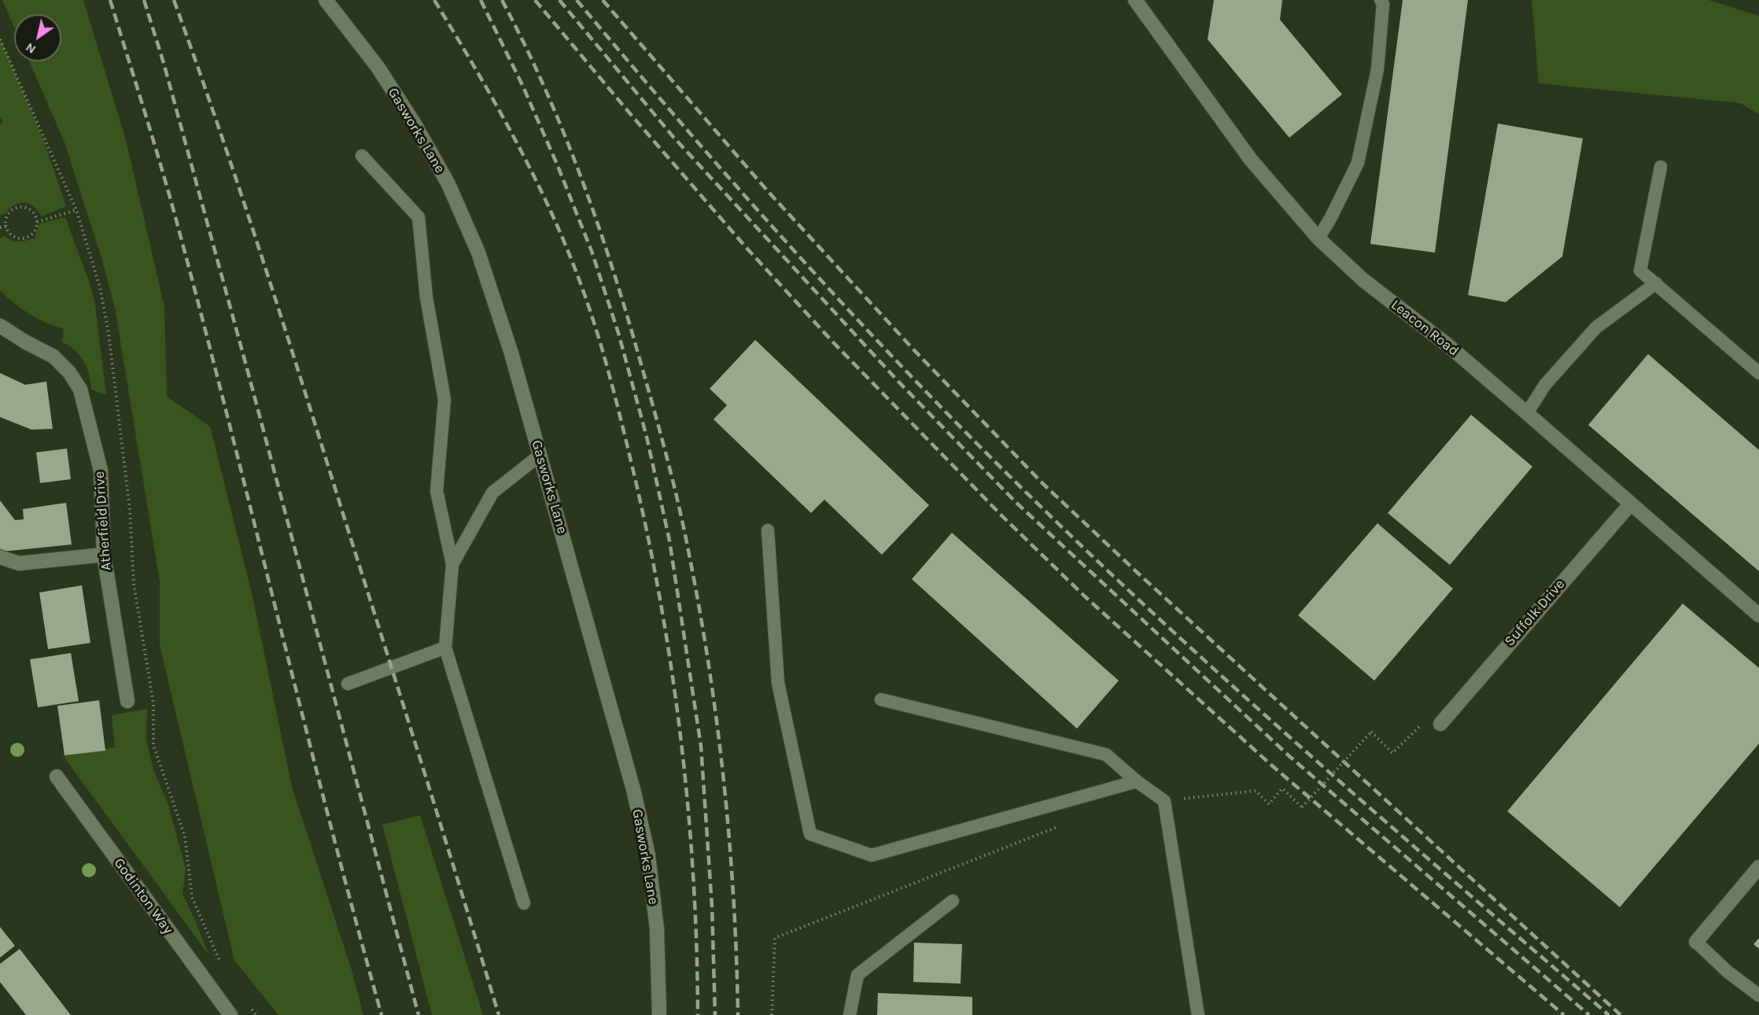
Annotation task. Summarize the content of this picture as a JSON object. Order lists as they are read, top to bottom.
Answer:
{
  "streets": {
    "street": [
      "Gasworks Lane",
      "Leacon Road",
      "Atherfield Drive",
      "Suffolk Drive",
      "Godinton Way"
    ]
  },
  "crossings": [
    ["Leacon Road", "Suffolk Drive"]
  ],
  "north": "bottom left"
}
